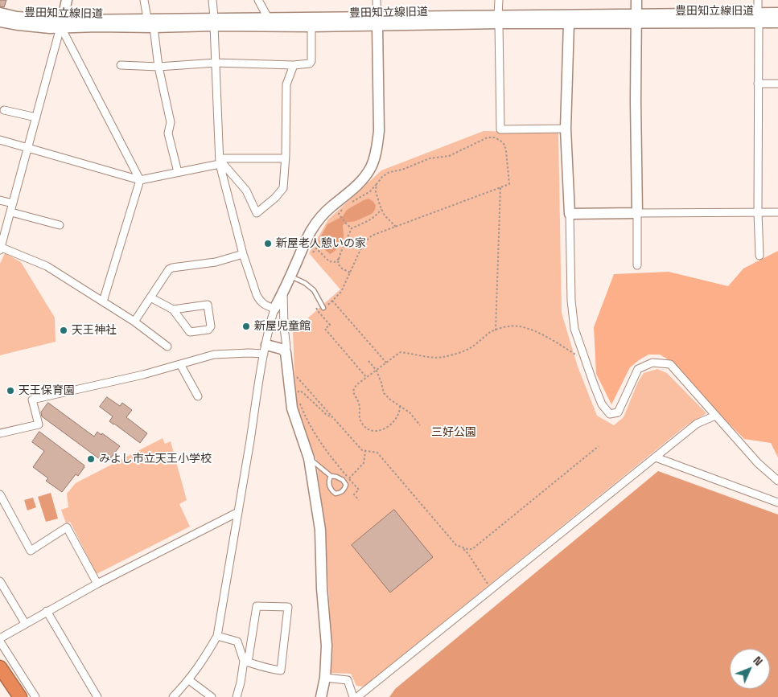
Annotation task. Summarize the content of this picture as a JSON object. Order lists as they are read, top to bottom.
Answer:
{
  "streets": {
    "street": ["豊田知立線旧道"]
  },
  "parks": ["三好公園"],
  "places": [
    "新屋老人憩いの家",
    "新屋児童館",
    "天王神社",
    "天王保育園",
    "みよし市立天王小学校"
  ],
  "north": "top right"
}
